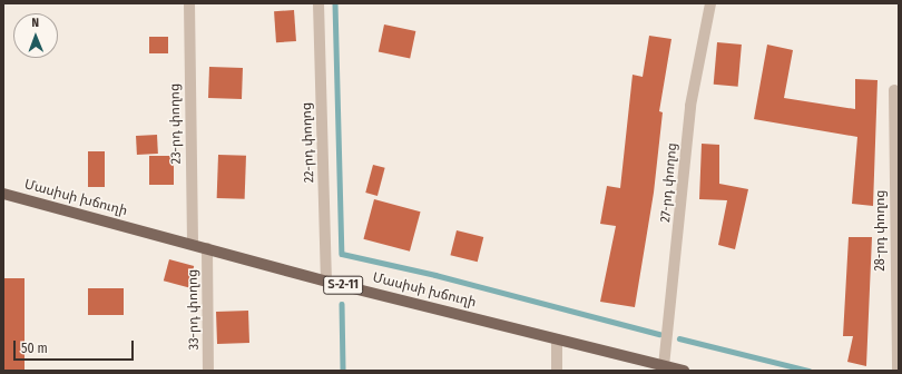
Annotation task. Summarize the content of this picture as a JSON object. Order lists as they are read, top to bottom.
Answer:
{
  "streets": {
    "main road": ["Մասիսի խճուղի", "Տ-2-11"],
    "street": [
      "23-րդ փողոց",
      "22-րդ փողոց",
      "27-րդ փողոց",
      "28-րդ փողոց",
      "33-րդ փողոց"
    ]
  },
  "crossings": [
    ["23-րդ փողոց", "Մասիսի խճուղի"],
    ["22-րդ փողոց", "Մասիսի խճուղի"],
    ["27-րդ փողոց", "Մասիսի խճուղի"],
    ["Մասիսի խճուղի", "33-րդ փողոց"]
  ],
  "scale_bar": "50 m",
  "north": "top"
}
